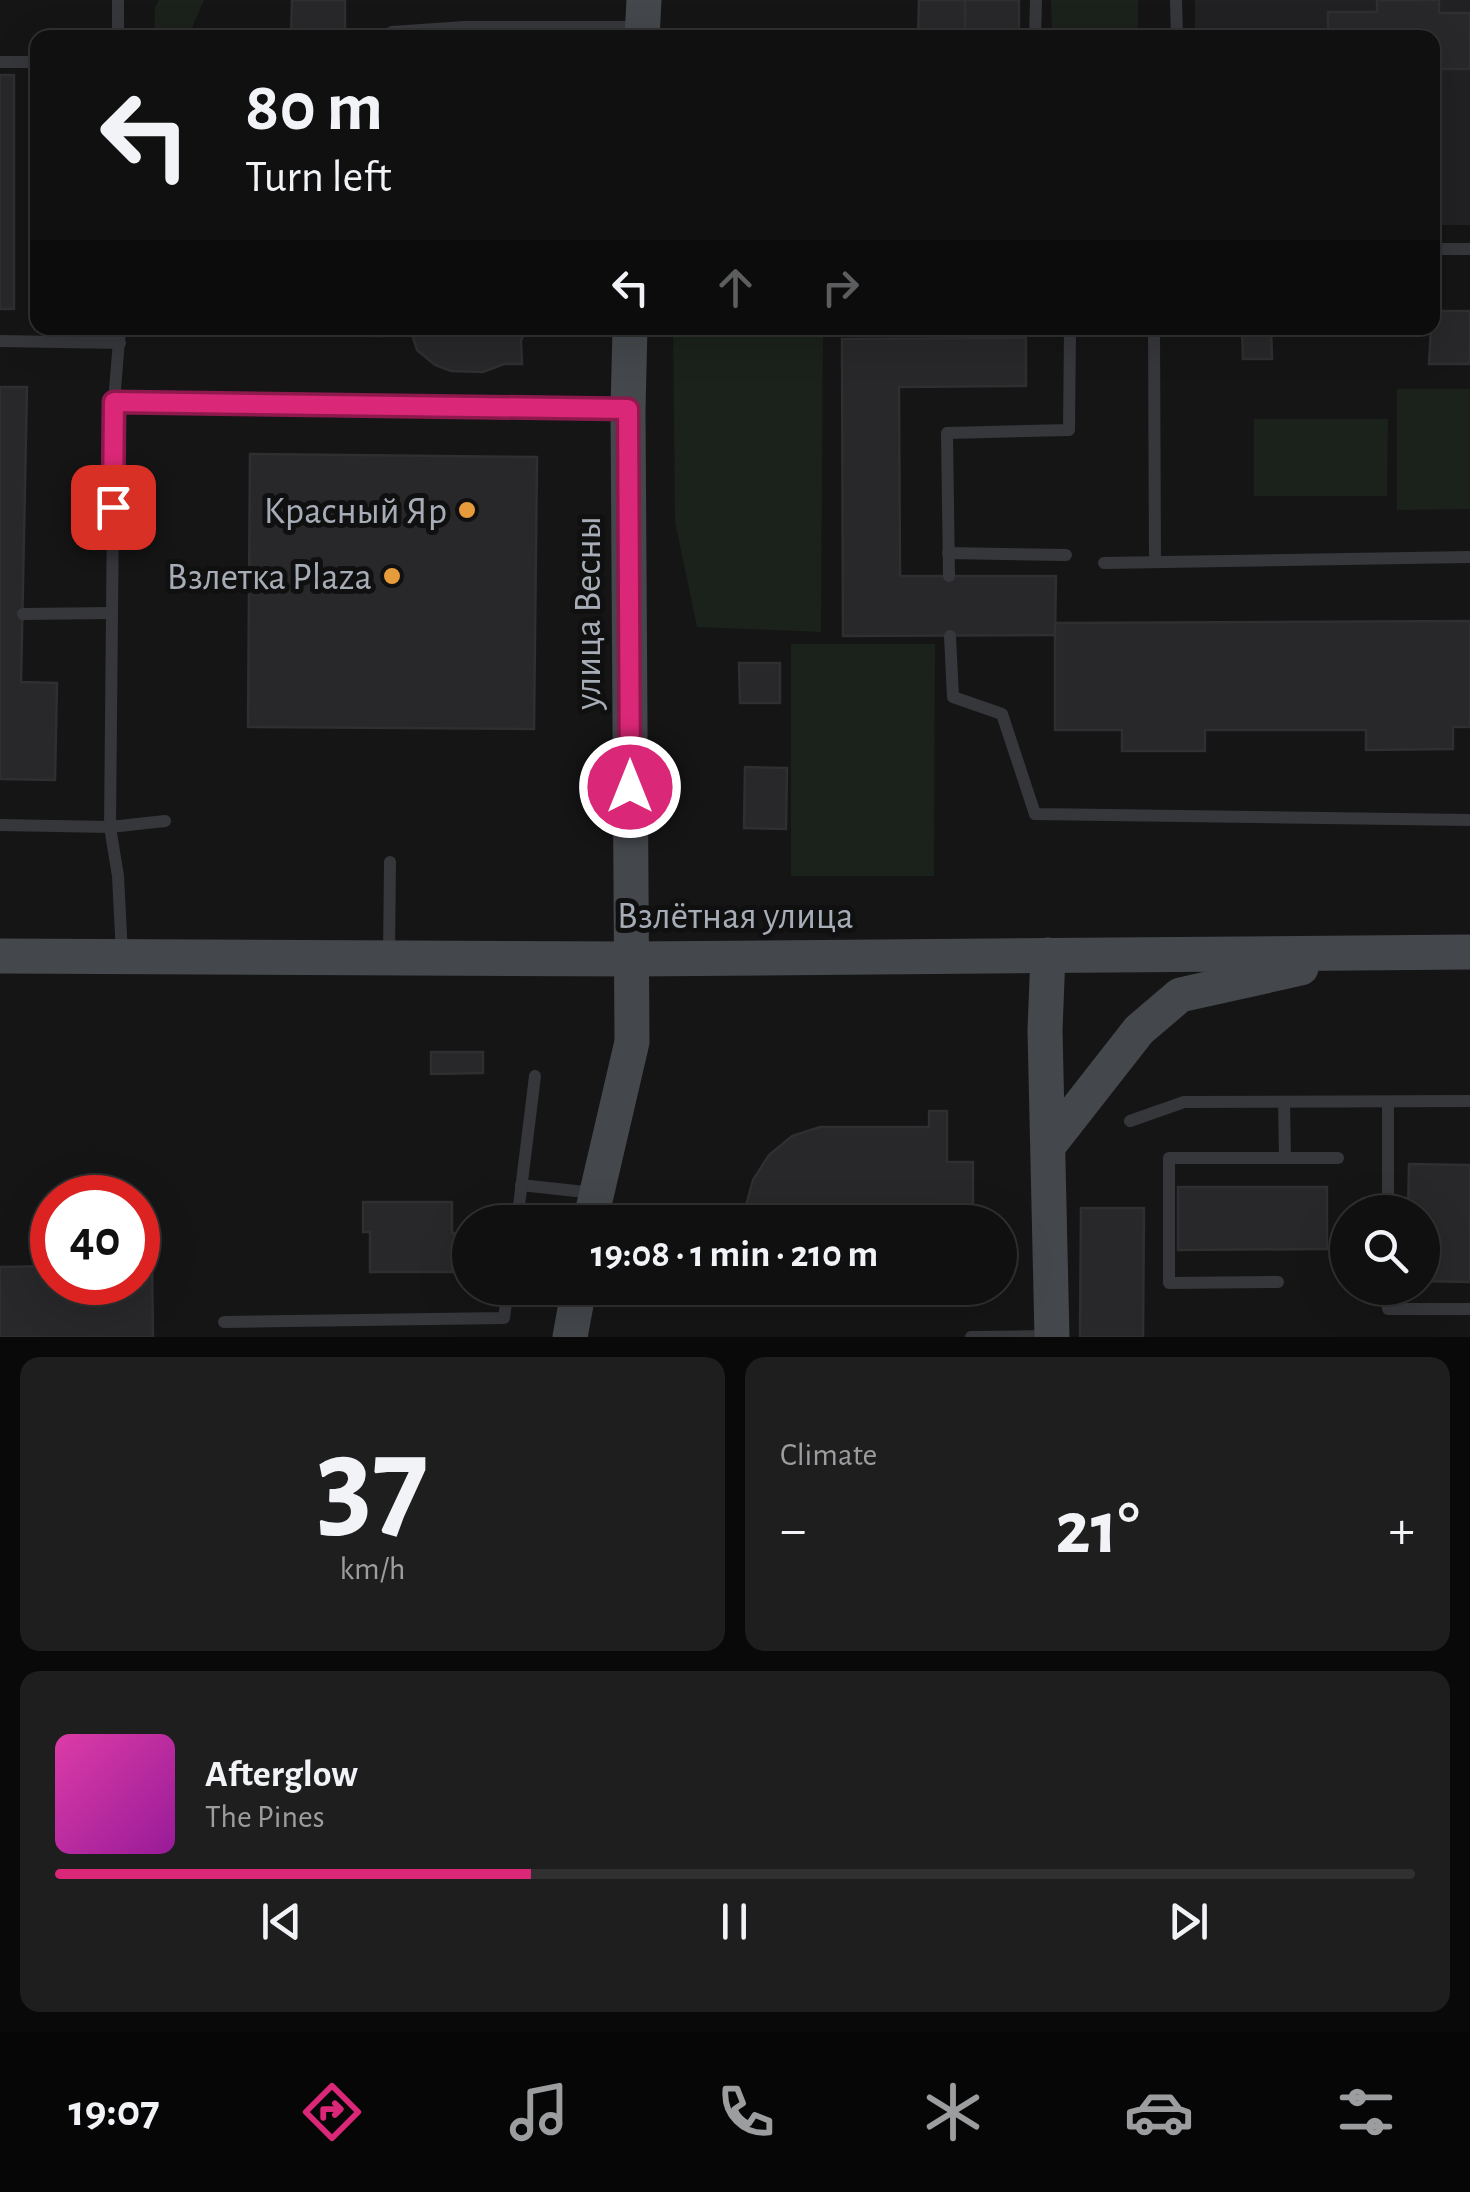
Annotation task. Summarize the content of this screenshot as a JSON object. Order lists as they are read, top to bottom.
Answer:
{
  "streets": {
    "street": ["улица Весны", "Взлётная улица"]
  },
  "crossings": [
    ["улица Весны", "Взлётная улица"]
  ],
  "places": ["Красный Яр", "Взлетка Plaza"],
  "page": {
    "turn": ["80 m", "Turn left"],
    "limit": "40",
    "trip": "19:08 · 1 min · 210 m",
    "tile": [
      ["37", "km/h"],
      "Climate"
    ],
    "heat": ["−", "21°", "+"],
    "song": ["Afterglow", "The Pines"],
    "tabs": "19:07"
  }
}
